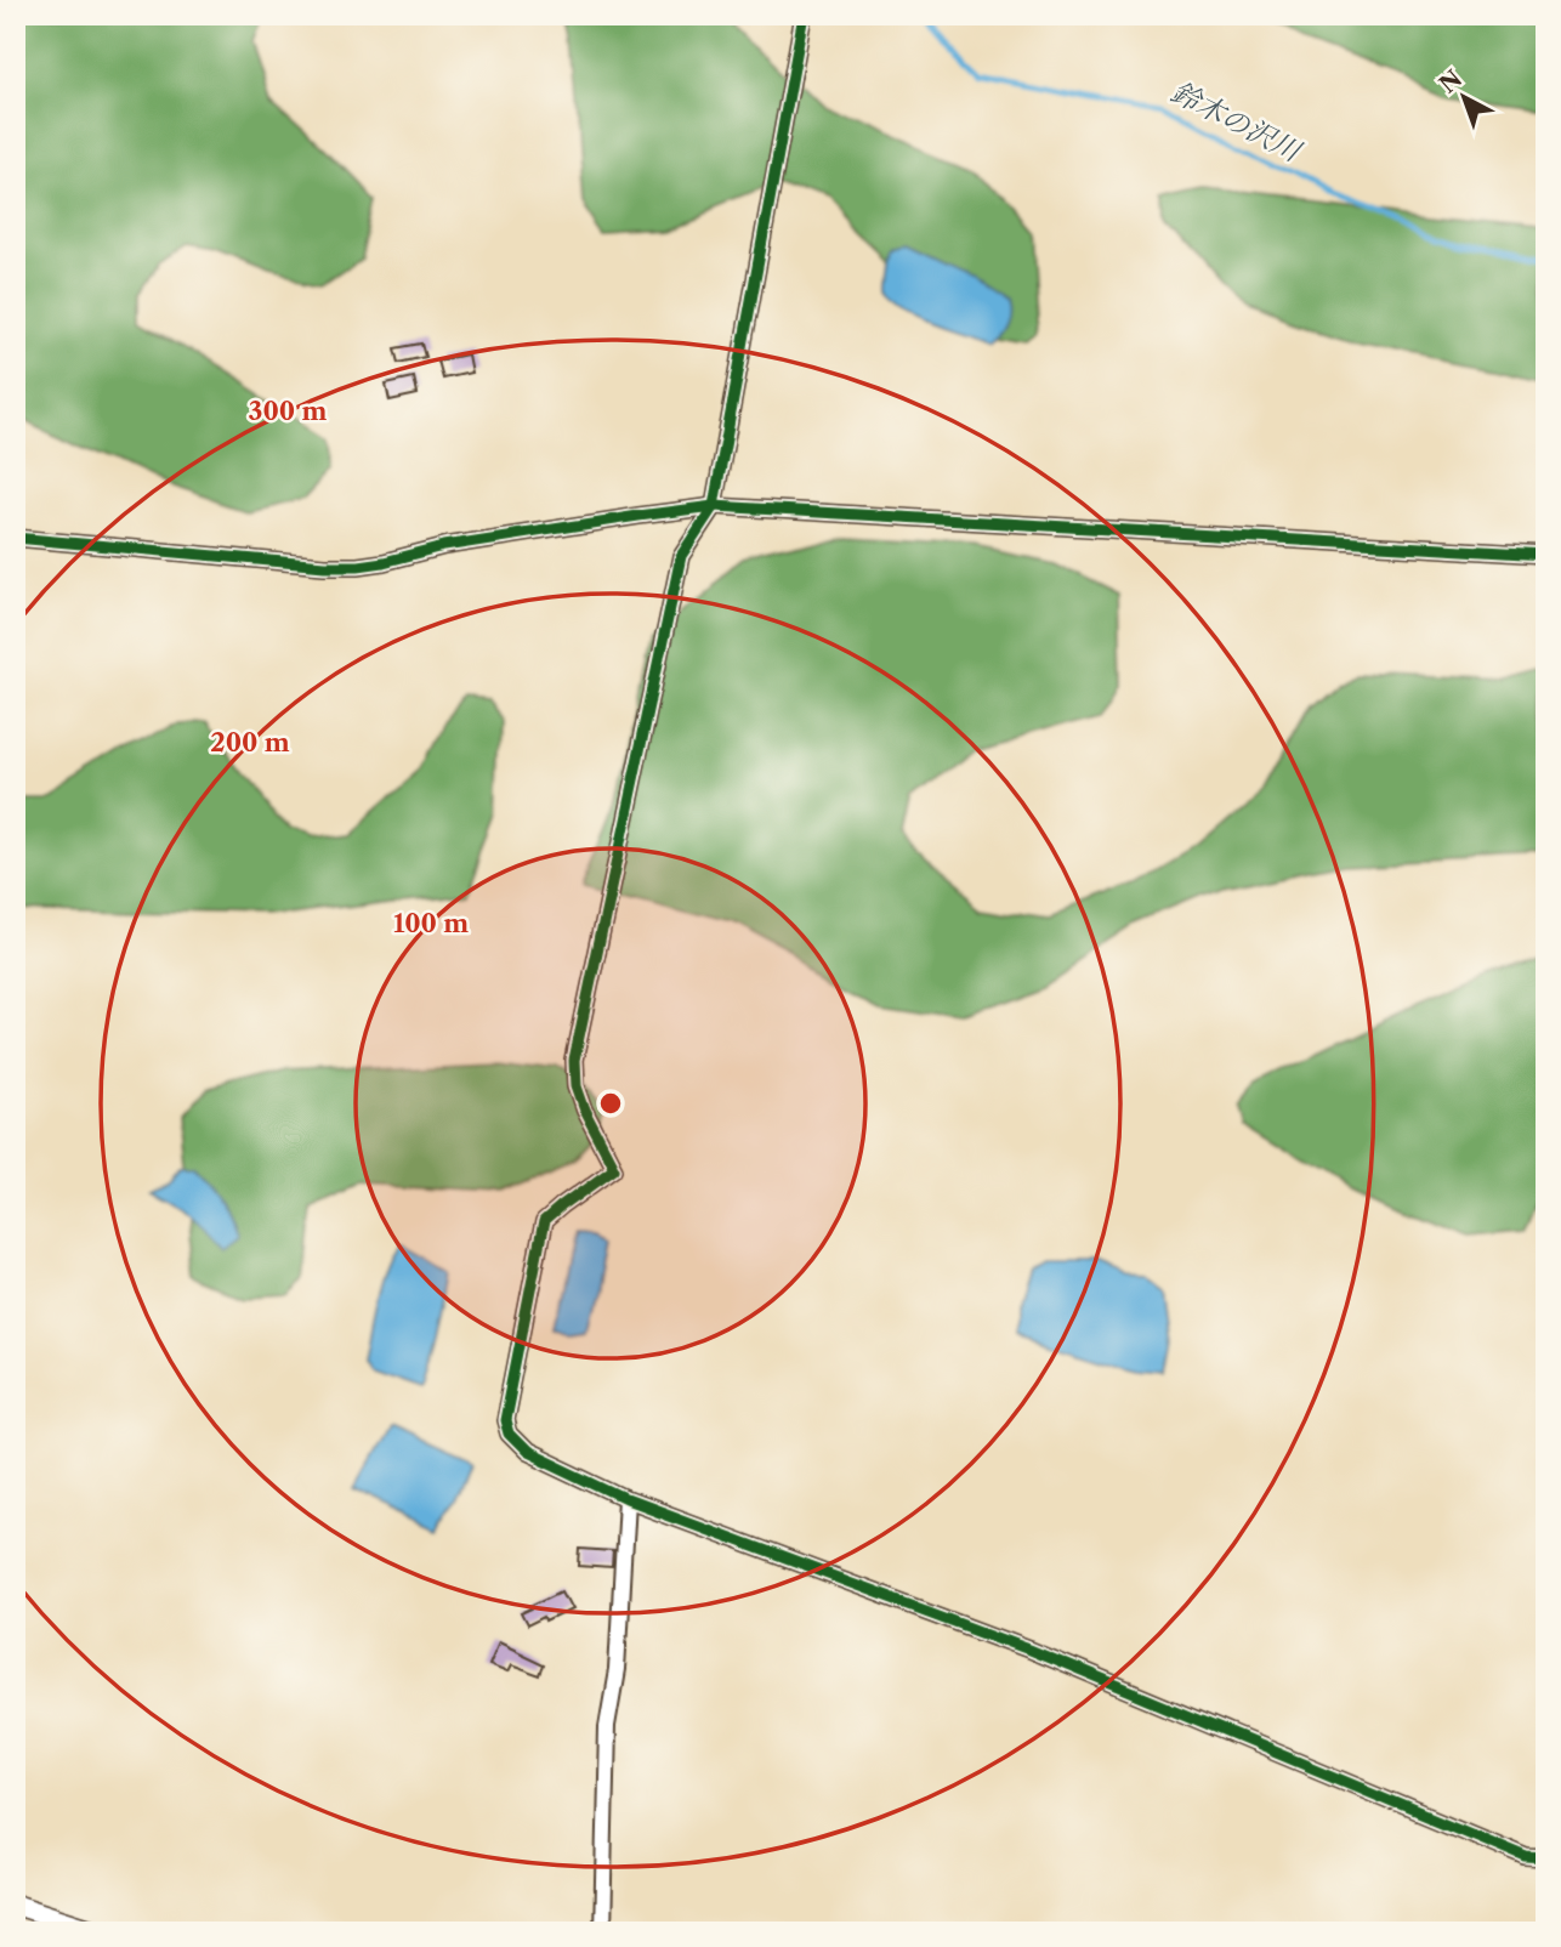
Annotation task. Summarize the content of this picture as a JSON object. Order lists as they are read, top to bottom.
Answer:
{
  "water": ["鈴木の沢川"],
  "north": "top left",
  "rings": ["300 m", "200 m", "100 m"]
}
